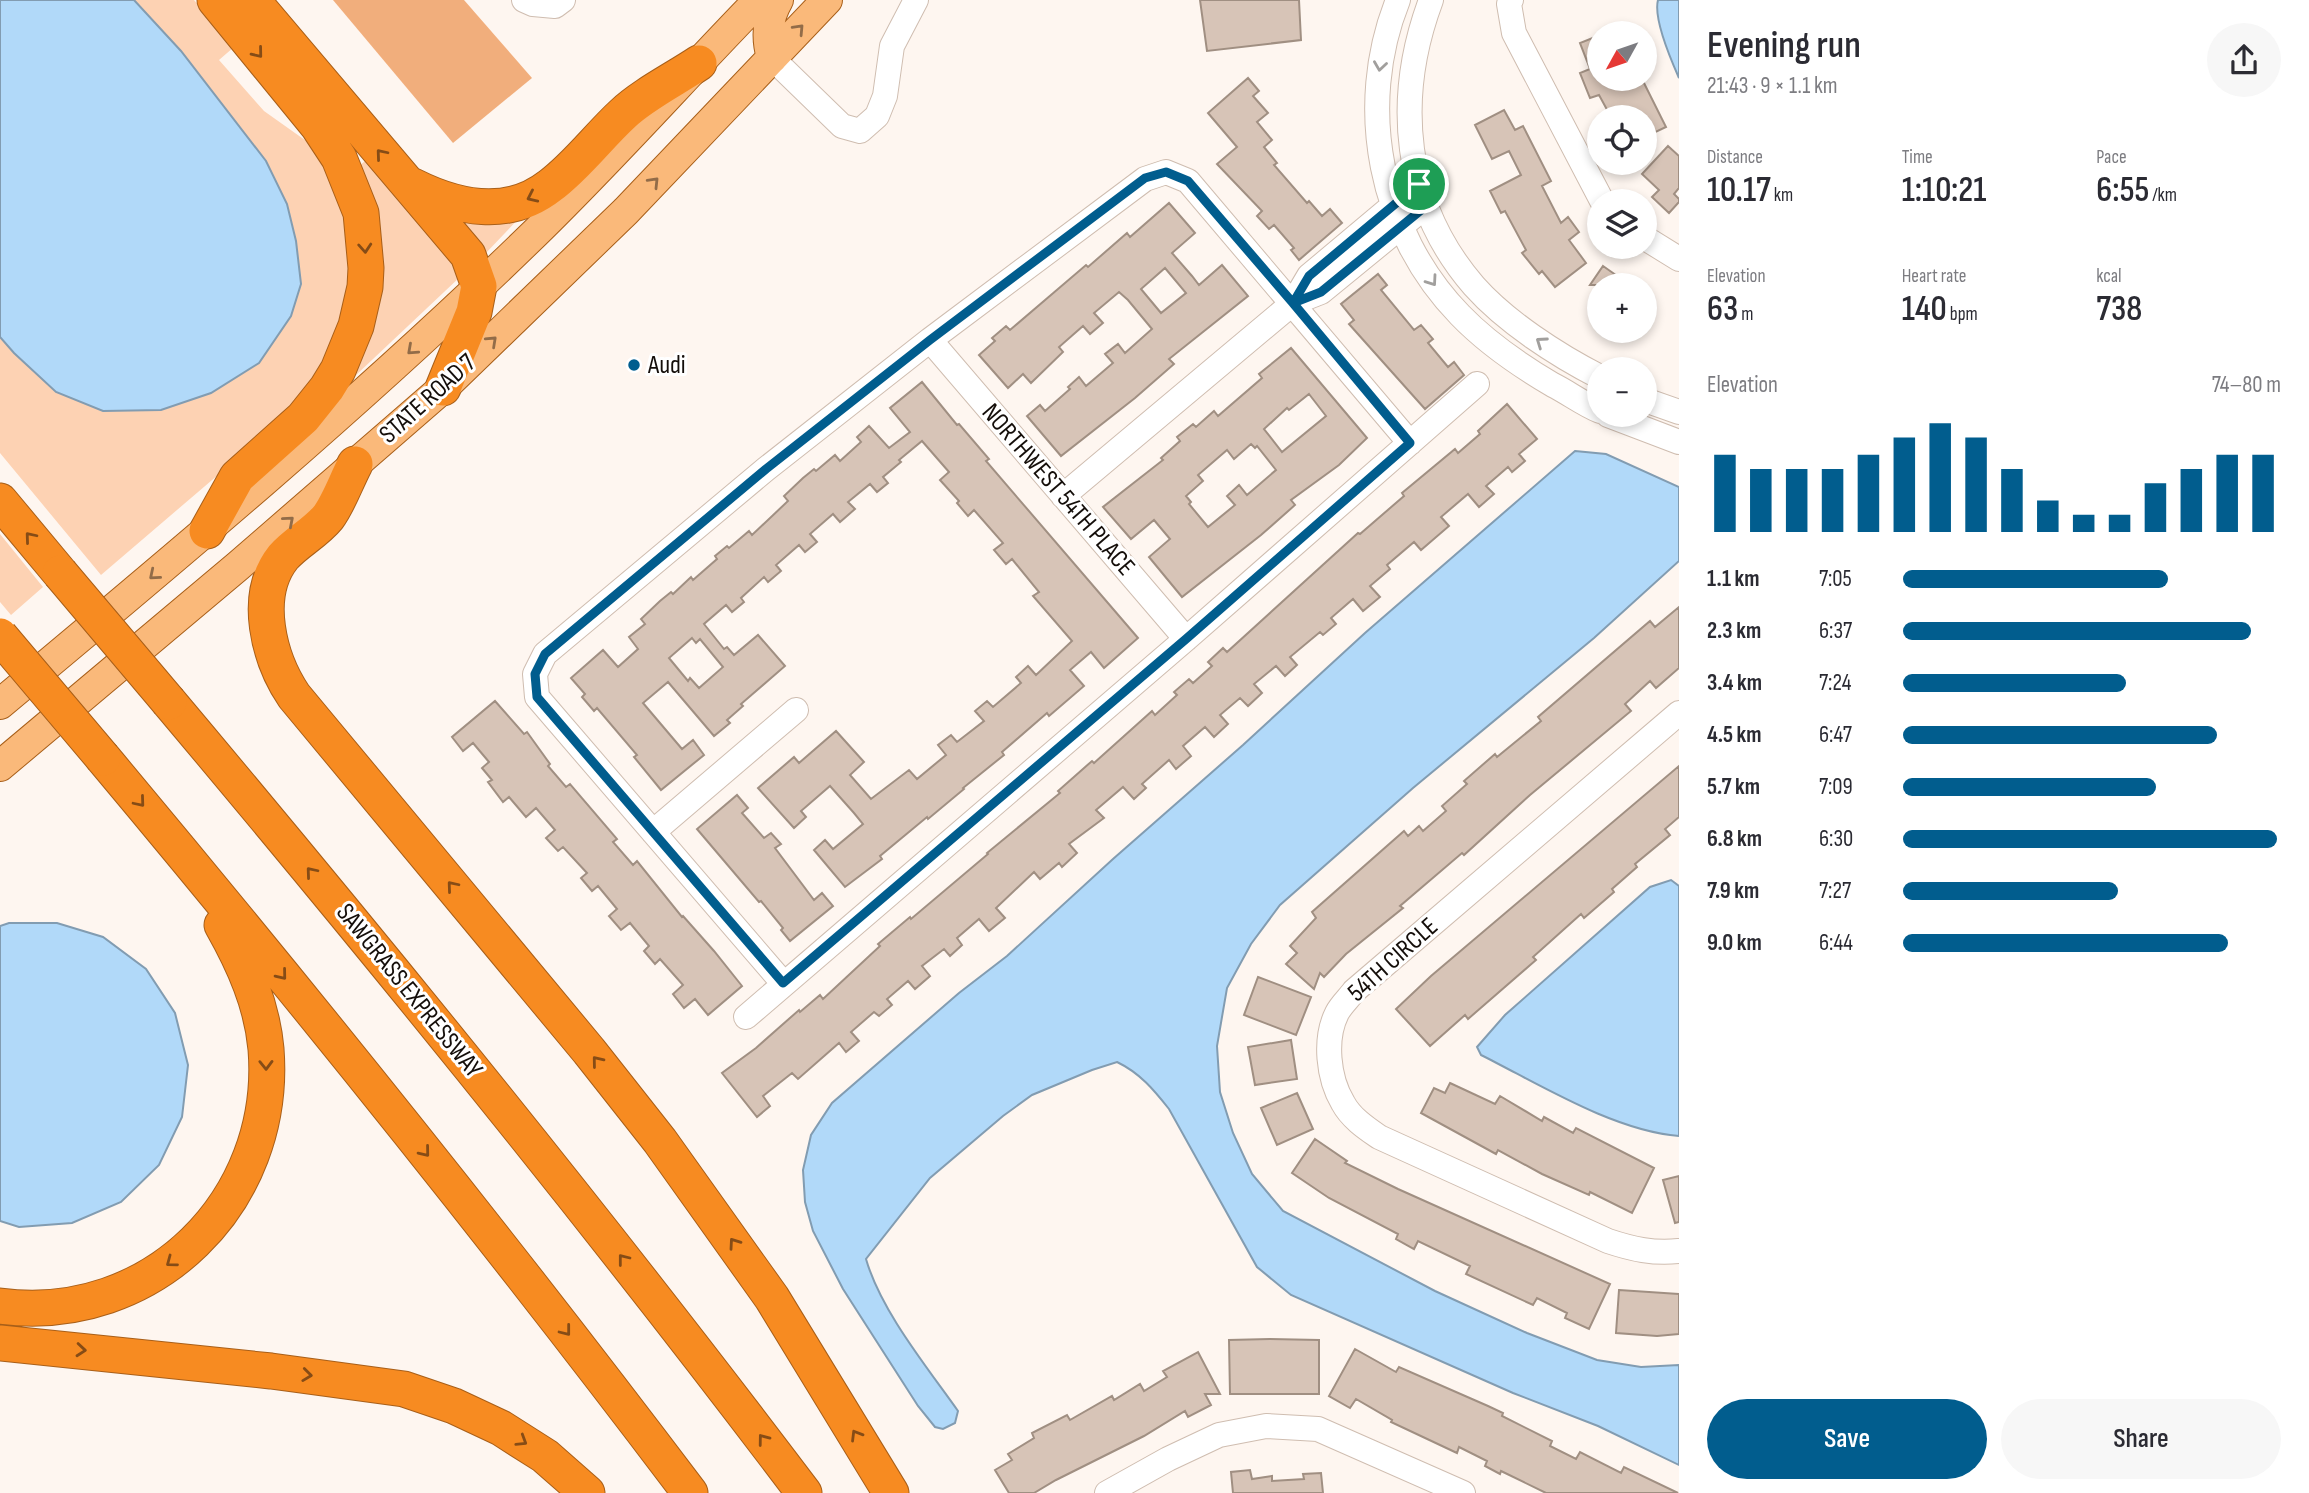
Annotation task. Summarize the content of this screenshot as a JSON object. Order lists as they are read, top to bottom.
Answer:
{
  "streets": {
    "highway": ["SAWGRASS EXPRESSWAY"],
    "main road": ["STATE ROAD 7"],
    "street": ["NORTHWEST 54TH PLACE", "54TH CIRCLE"]
  },
  "places": ["Audi"],
  "north": "bottom left",
  "page": {
    "heading": ["Evening run", "21:43 · 9 × 1.1 km"],
    "map_buttons": ["+", "−"],
    "stats": [
      ["Distance", "10.17 km"],
      ["Time", "1:10:21"],
      ["Pace", "6:55 /km"],
      ["Elevation", "63 m"],
      ["Heart rate", "140 bpm"],
      ["kcal", "738"]
    ],
    "chart": ["Elevation", "74–80 m"],
    "list": [
      {
        "name": "1.1 km",
        "note": "7:05"
      },
      {
        "name": "2.3 km",
        "note": "6:37"
      },
      {
        "name": "3.4 km",
        "note": "7:24"
      },
      {
        "name": "4.5 km",
        "note": "6:47"
      },
      {
        "name": "5.7 km",
        "note": "7:09"
      },
      {
        "name": "6.8 km",
        "note": "6:30"
      },
      {
        "name": "7.9 km",
        "note": "7:27"
      },
      {
        "name": "9.0 km",
        "note": "6:44"
      }
    ],
    "buttons": ["Save", "Share"]
  }
}
